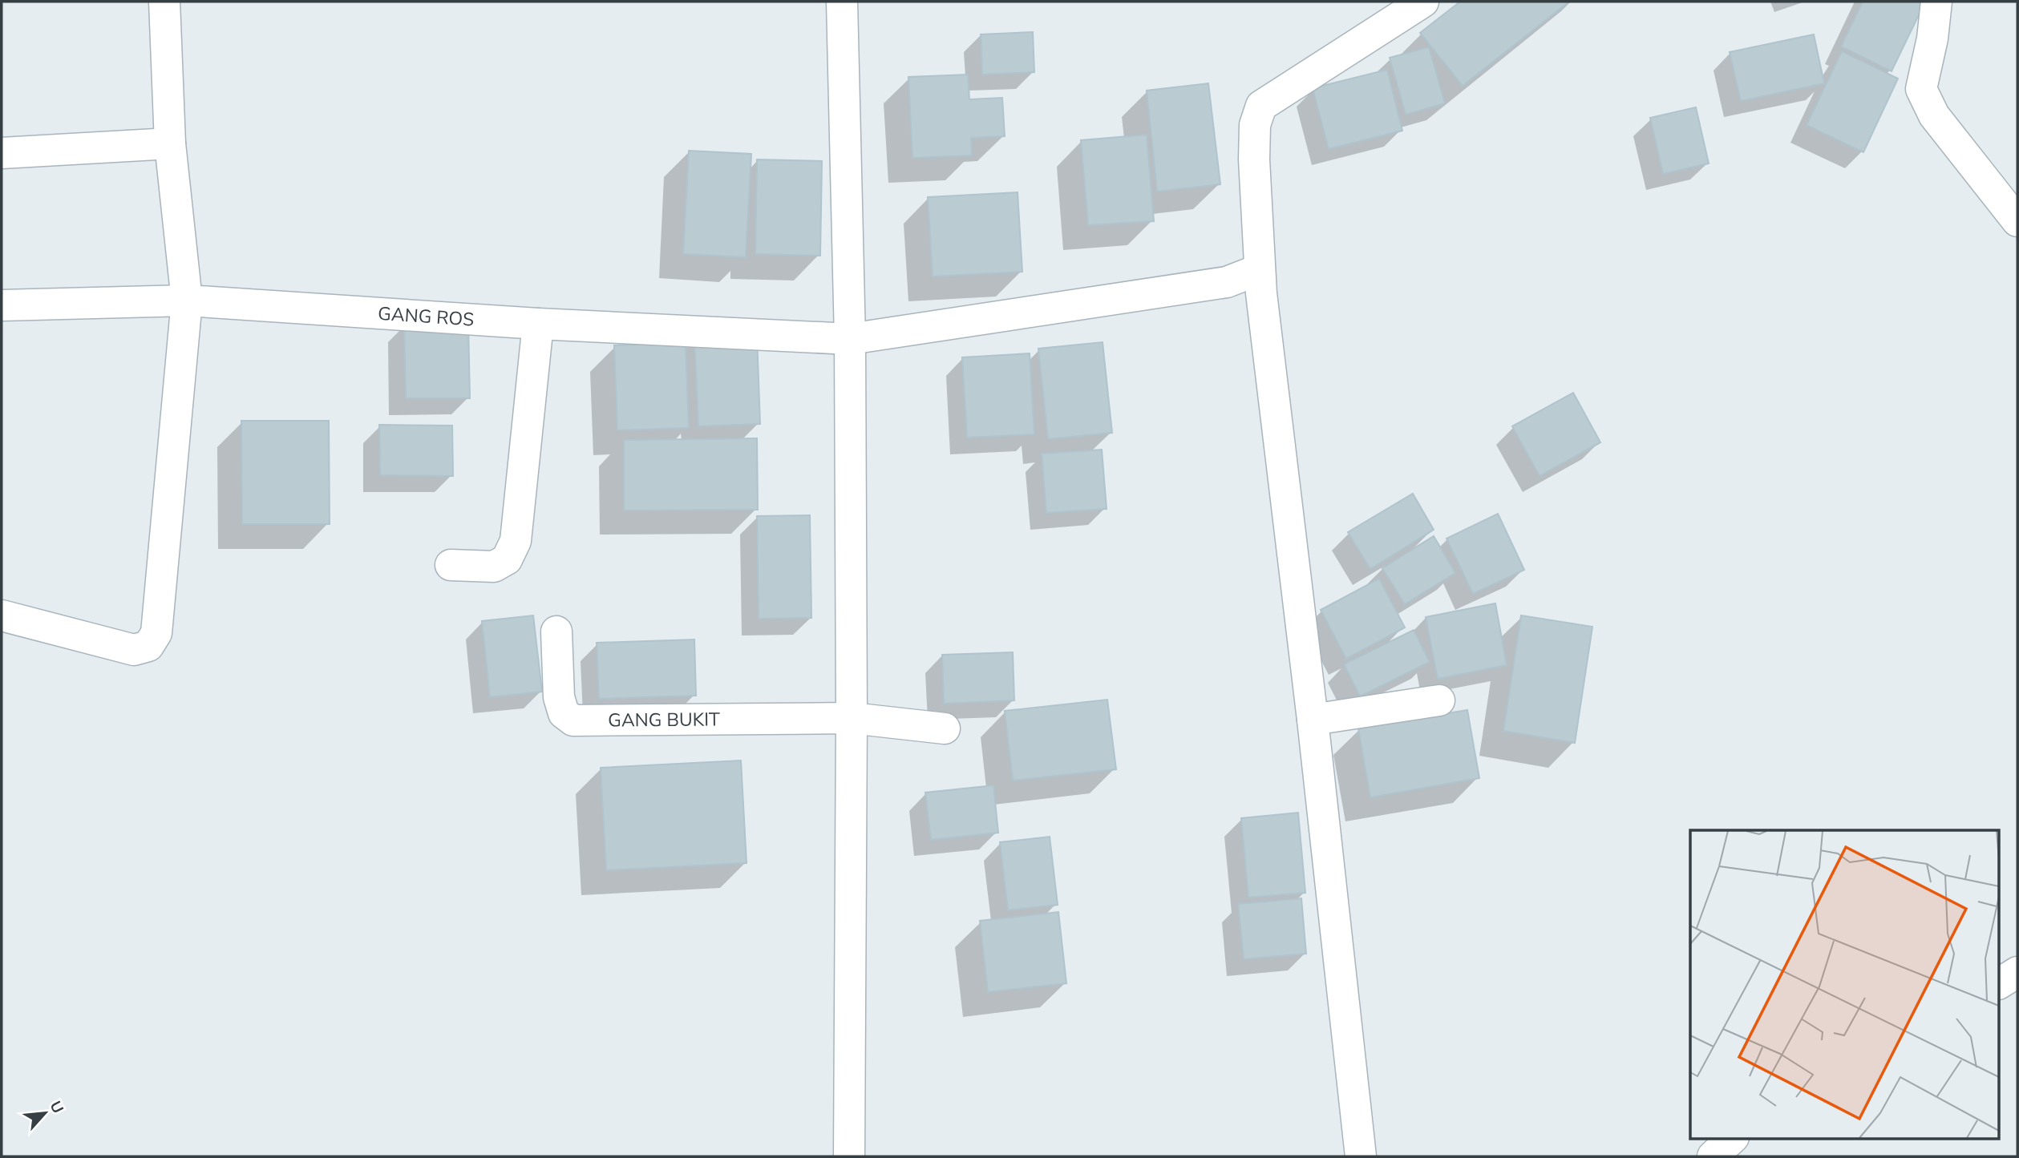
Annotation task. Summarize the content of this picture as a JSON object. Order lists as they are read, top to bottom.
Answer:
{
  "streets": {
    "street": ["GANG ROS", "GANG BUKIT"]
  },
  "north": "top right"
}
